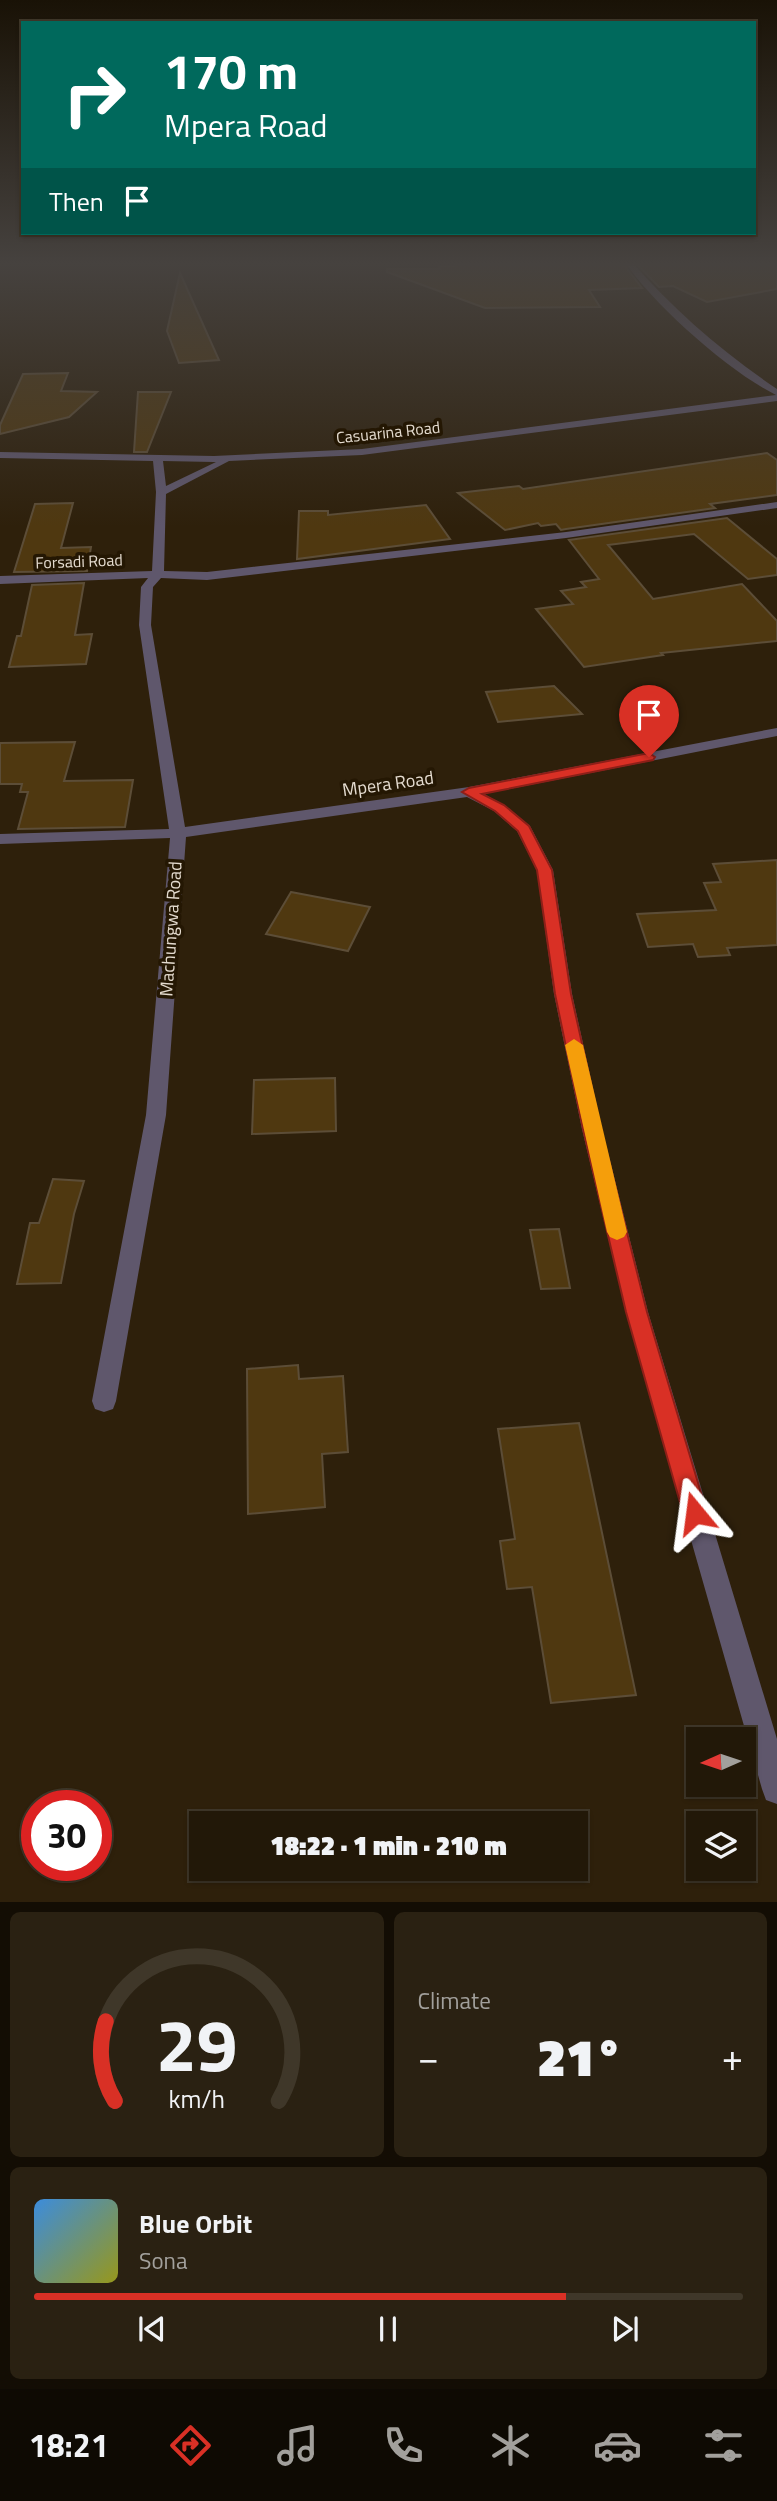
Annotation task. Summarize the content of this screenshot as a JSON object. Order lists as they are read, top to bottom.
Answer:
{
  "streets": {
    "street": [
      "Casuarina Road",
      "Forsadi Road",
      "Mpera Road",
      "Machungwa Road"
    ]
  },
  "crossings": [
    ["Casuarina Road", "Machungwa Road"],
    ["Forsadi Road", "Machungwa Road"],
    ["Mpera Road", "Machungwa Road"]
  ],
  "north": "left",
  "page": {
    "turn": ["170 m", "Mpera Road"],
    "then": "Then",
    "limit": "30",
    "trip": "18:22 · 1 min · 210 m",
    "tile": "Climate",
    "heat": ["−", "21°", "+"],
    "song": ["Blue Orbit", "Sona"],
    "tabs": "18:21",
    "gauge": ["29", "km/h"]
  }
}
